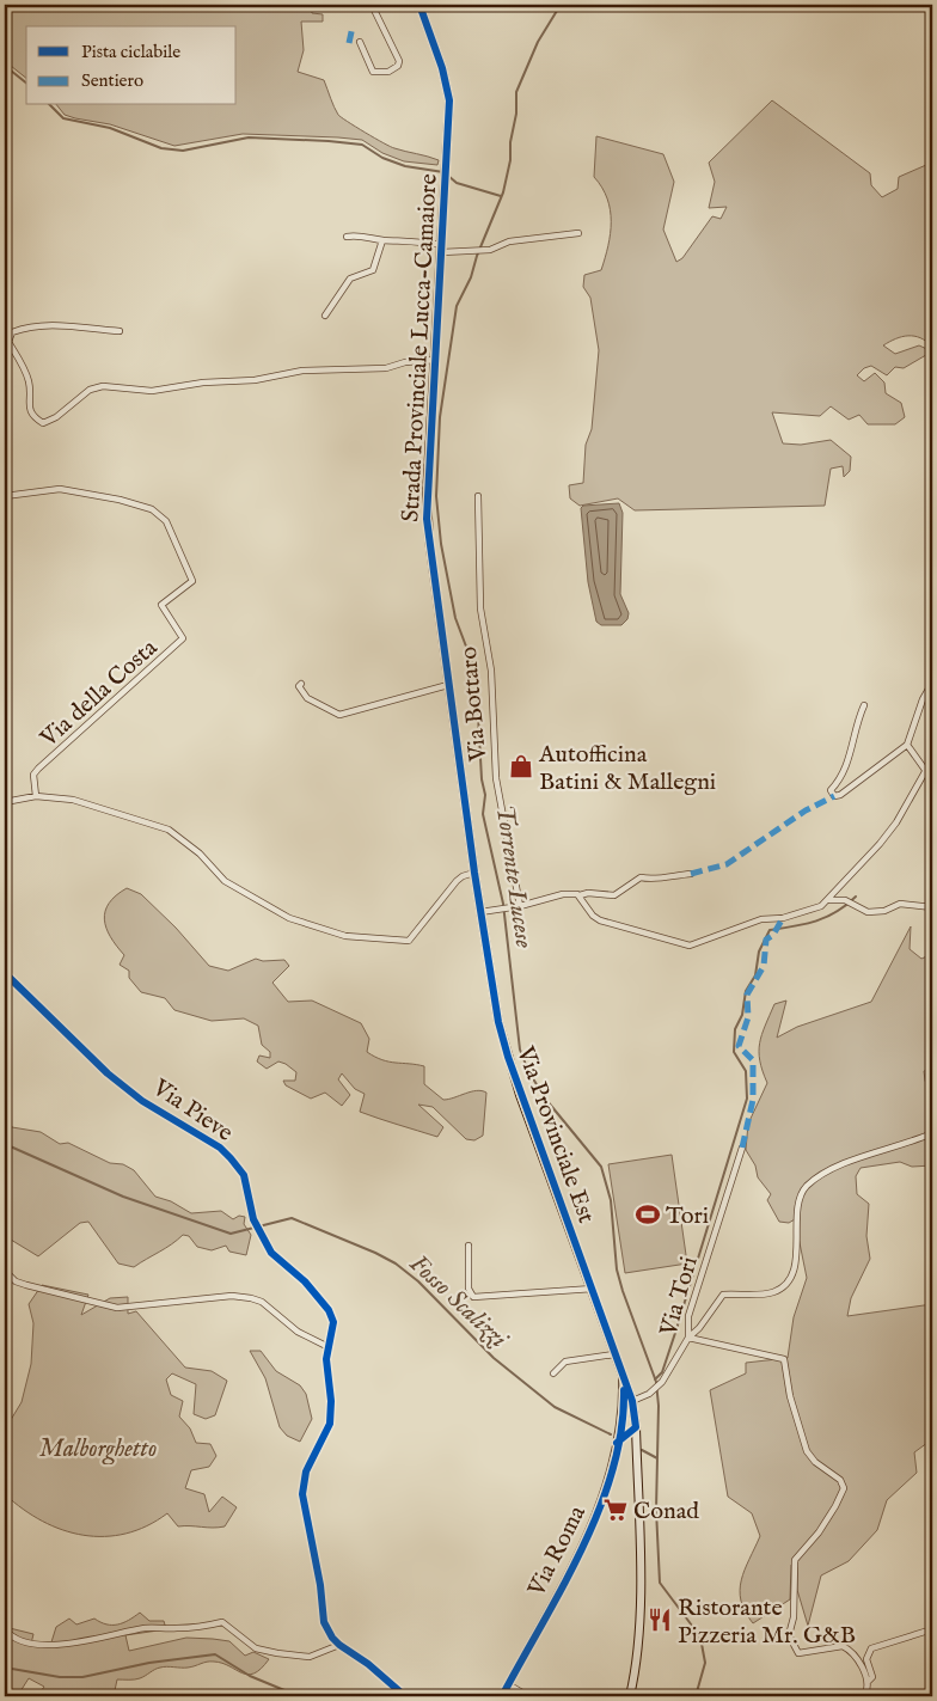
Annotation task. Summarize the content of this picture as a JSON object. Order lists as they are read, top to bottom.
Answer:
{
  "streets": {
    "main road": ["Strada Provinciale Lucca-Camaiore", "Via Provinciale Est"],
    "street": [
      "Via della Costa",
      "Via Bottaro",
      "Via Pieve",
      "Via Tori",
      "Via Roma"
    ]
  },
  "crossings": [
    ["Strada Provinciale Lucca-Camaiore", "Via Provinciale Est"],
    ["Via Provinciale Est", "Via Tori"],
    ["Via Provinciale Est", "Via Roma"]
  ],
  "water": ["Torrente Lucese", "Fosso Scalizzi"],
  "parks": ["Malborghetto"],
  "places": {
    "shop": ["Autofficina Batini & Mallegni"],
    "sports": ["Tori"],
    "supermarket": ["Conad"],
    "restaurant": ["Ristorante Pizzeria Mr. G&B"]
  },
  "legend": ["Pista ciclabile", "Sentiero"]
}
